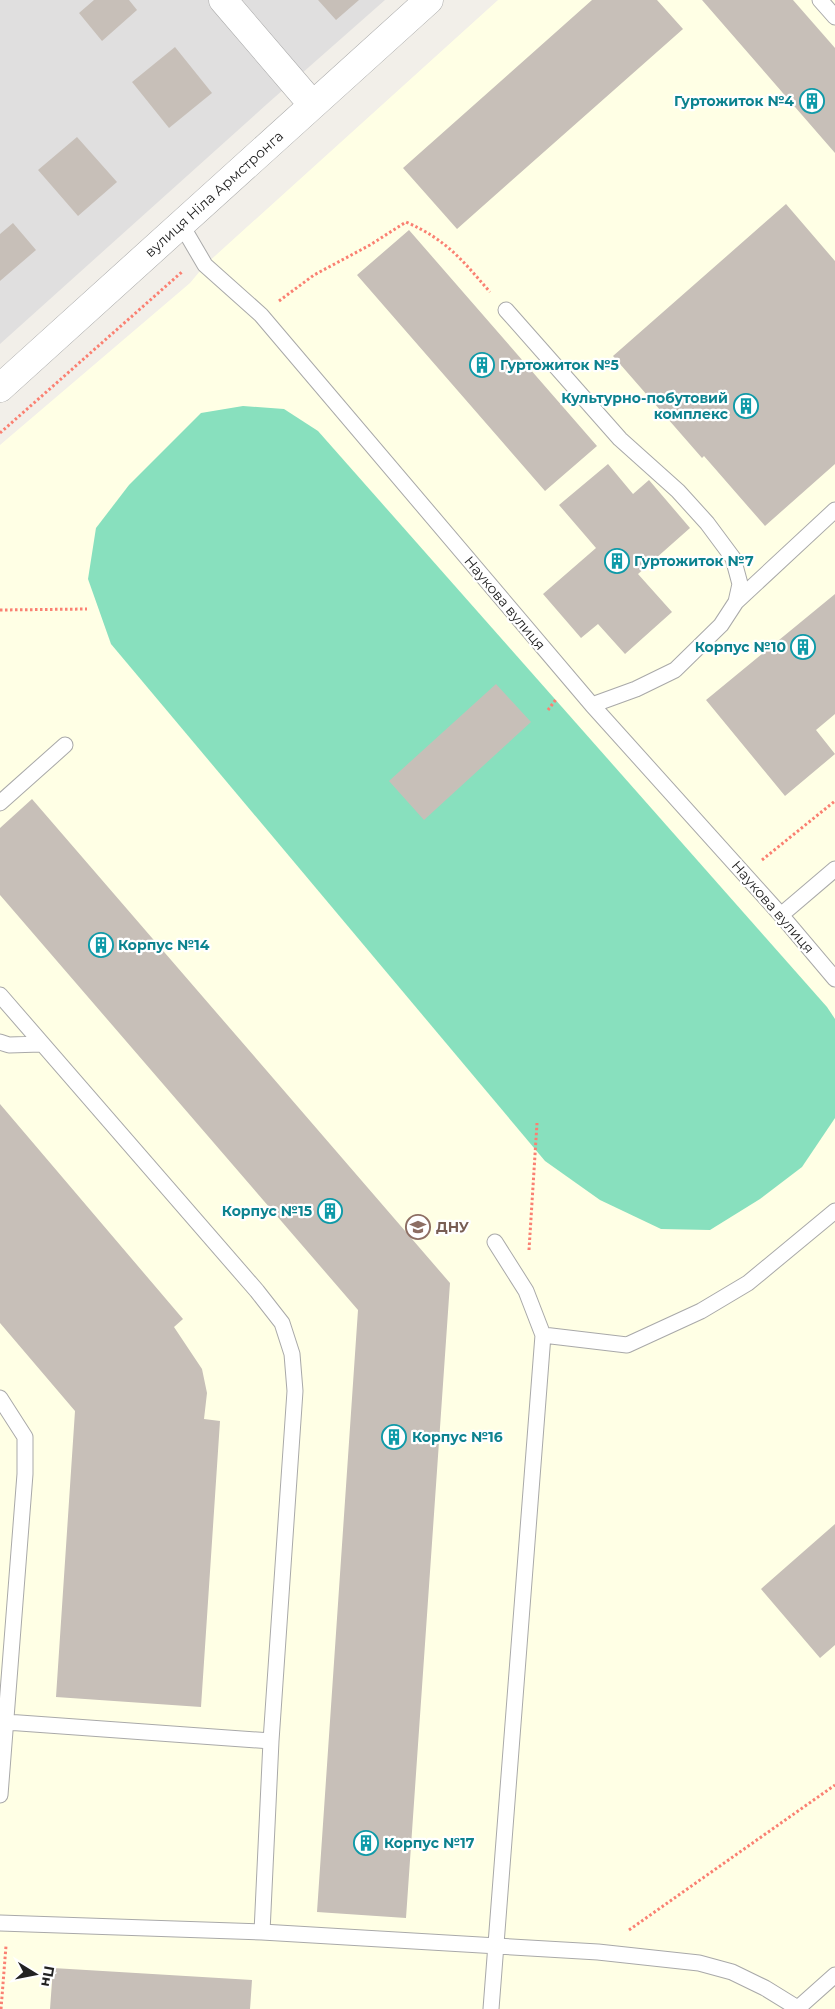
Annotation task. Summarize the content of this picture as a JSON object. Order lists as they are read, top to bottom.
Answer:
{
  "streets": {
    "street": ["вулиця Ніла Армстронга"],
    "lane": ["Наукова вулиця"]
  },
  "crossings": [
    ["вулиця Ніла Армстронга", "Наукова вулиця"]
  ],
  "places": {
    "building": [
      "Гуртожиток №4",
      "Гуртожиток №5",
      "Культурно-побутовий комплекс",
      "Гуртожиток №7",
      "Корпус №10",
      "Корпус №14",
      "Корпус №15",
      "Корпус №16",
      "Корпус №17"
    ],
    "school or university": ["ДНУ"]
  },
  "north": "right"
}
